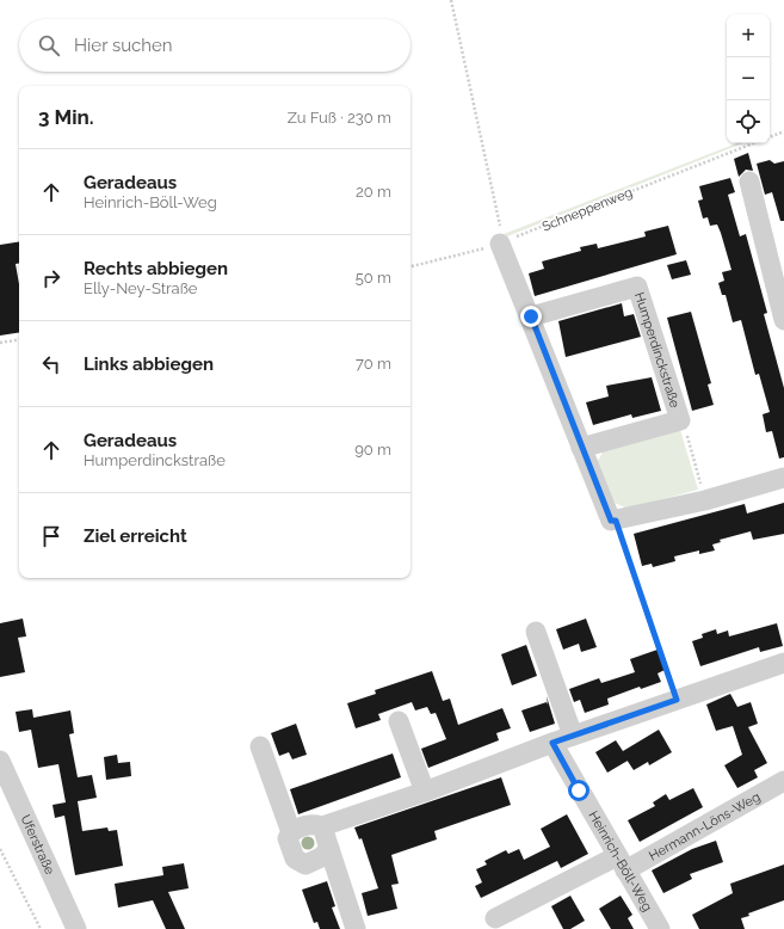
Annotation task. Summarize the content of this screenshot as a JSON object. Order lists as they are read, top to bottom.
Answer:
{
  "streets": {
    "street": [
      "Humperdinckstraße",
      "Hermann-Löns-Weg",
      "Uferstraße",
      "Heinrich-Böll-Weg"
    ],
    "path": ["Schneppenweg"]
  },
  "crossings": [
    ["Hermann-Löns-Weg", "Heinrich-Böll-Weg"]
  ],
  "page": {
    "map_buttons": ["+", "−"],
    "search": "Hier suchen",
    "heading": ["3 Min.", "Zu Fuß · 230 m"],
    "list": [
      ["Geradeaus", "Heinrich-Böll-Weg", "20 m"],
      ["Rechts abbiegen", "Elly-Ney-Straße", "50 m"],
      ["Links abbiegen", "70 m"],
      ["Geradeaus", "Humperdinckstraße", "90 m"],
      "Ziel erreicht"
    ]
  }
}
